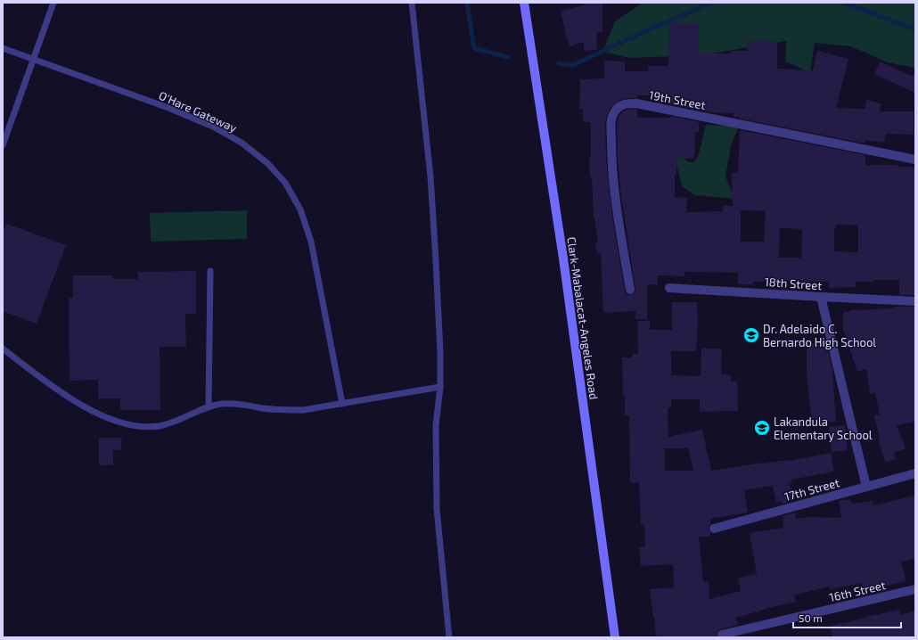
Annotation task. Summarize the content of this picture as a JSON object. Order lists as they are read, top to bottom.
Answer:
{
  "streets": {
    "main road": ["Clark-Mabalacat-Angeles Road"],
    "street": [
      "19th Street",
      "18th Street",
      "17th Street",
      "16th Street"
    ],
    "lane": ["O'Hare Gateway"]
  },
  "places": {
    "school or university": ["Dr. Adelaido C. Bernardo High School", "Lakandula Elementary School"]
  },
  "scale_bar": "50 m"
}
